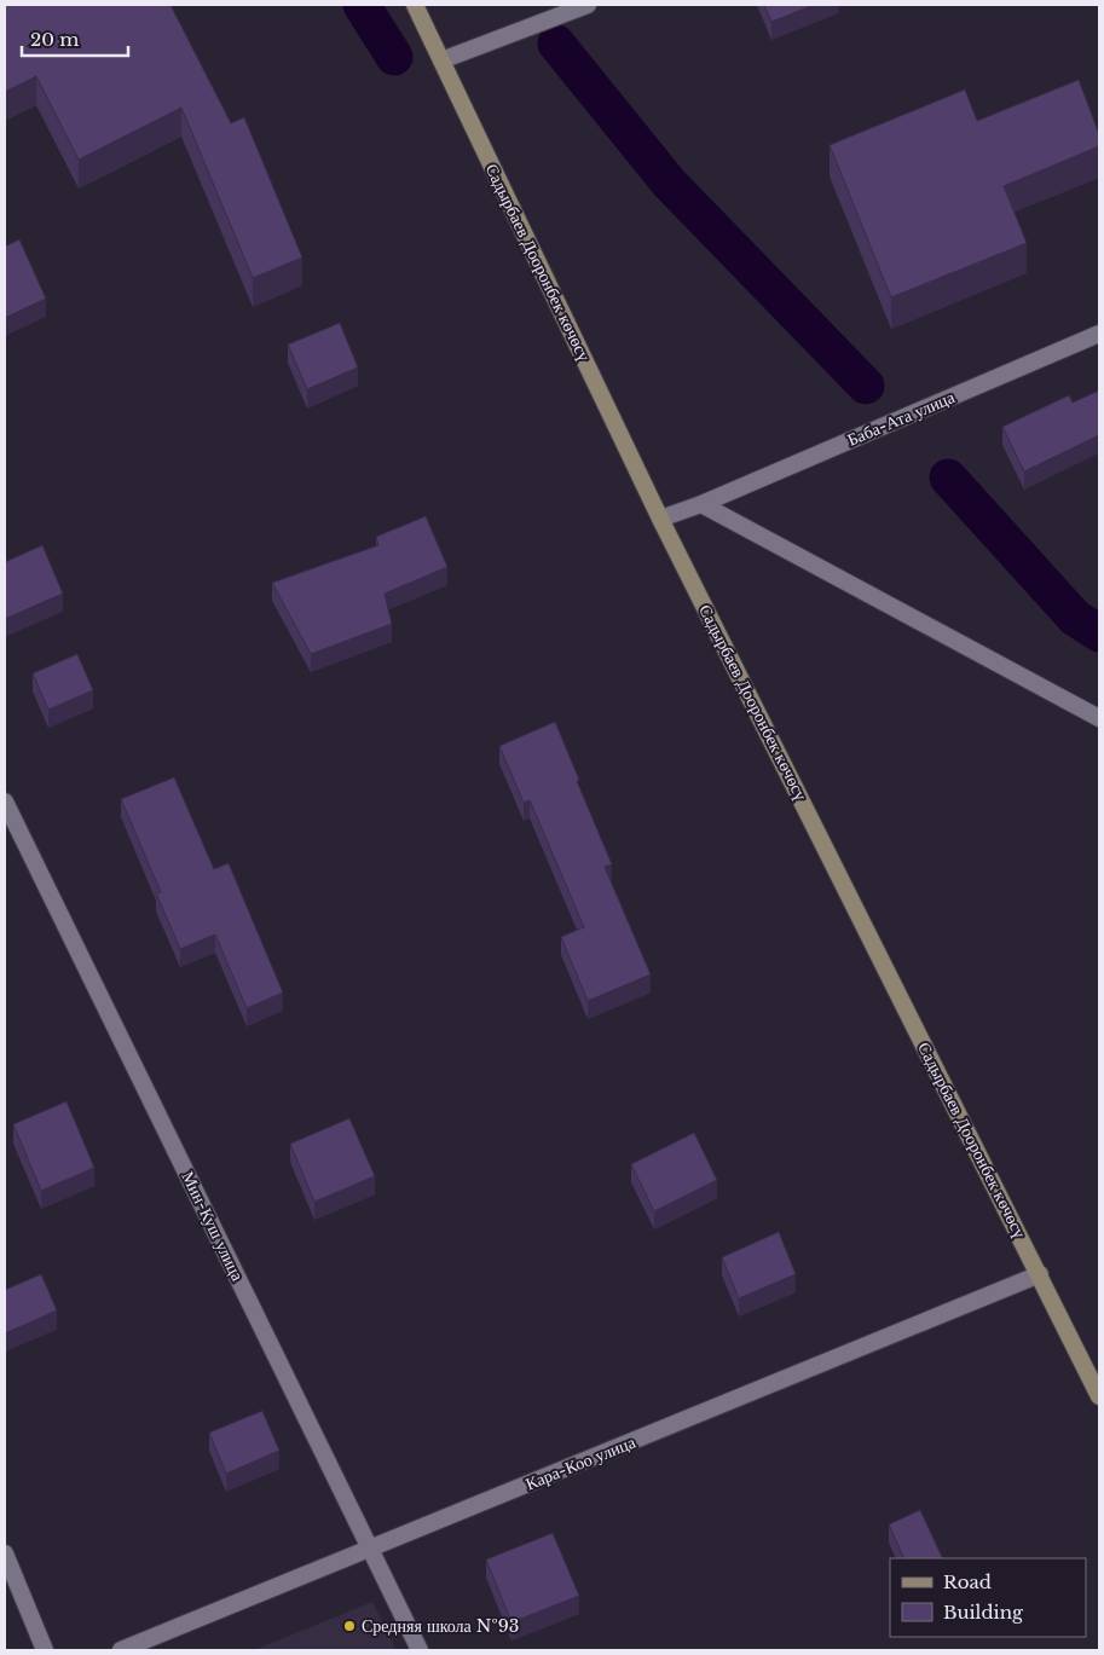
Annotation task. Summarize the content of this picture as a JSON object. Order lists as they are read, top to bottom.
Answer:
{
  "streets": {
    "main road": ["Садырбаев Дооронбек көчөсү"],
    "street": ["Баба-Ата улица", "Мин-Куш улица", "Кара-Коо улица"]
  },
  "crossings": [
    ["Садырбаев Дооронбек көчөсү", "Баба-Ата улица"],
    ["Садырбаев Дооронбек көчөсү", "Кара-Коо улица"],
    ["Мин-Куш улица", "Кара-Коо улица"]
  ],
  "places": ["Средняя школа №93"],
  "legend": ["Road", "Building"],
  "scale_bar": "20 m"
}
